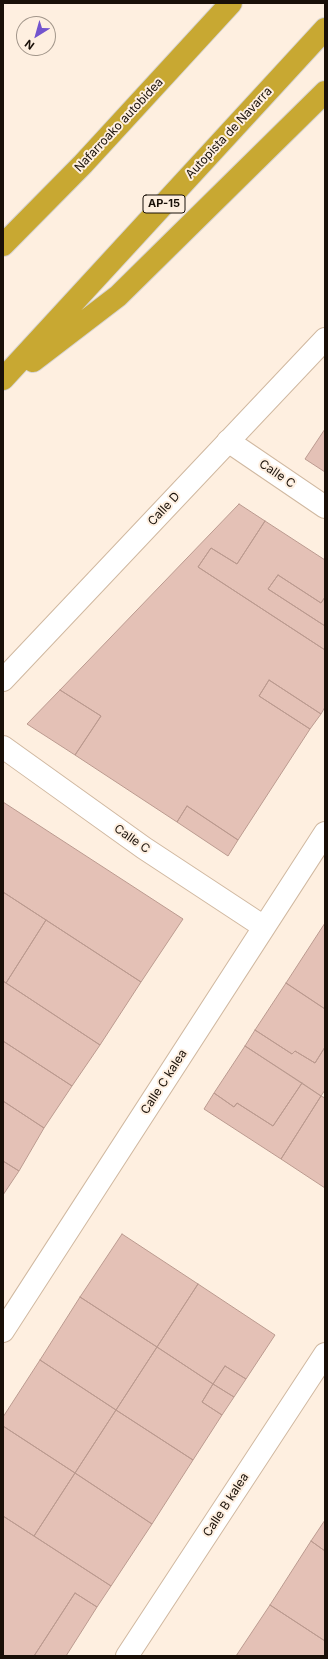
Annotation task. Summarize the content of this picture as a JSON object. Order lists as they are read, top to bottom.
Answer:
{
  "streets": {
    "highway": ["Nafarroako autobidea", "Autopista de Navarra", "AP-15"],
    "street": [
      "Calle C",
      "Calle D",
      "Calle C kalea",
      "Calle B kalea"
    ]
  },
  "crossings": [
    ["Calle C", "Calle D"],
    ["Calle C", "Calle C kalea"]
  ],
  "north": "bottom left"
}
